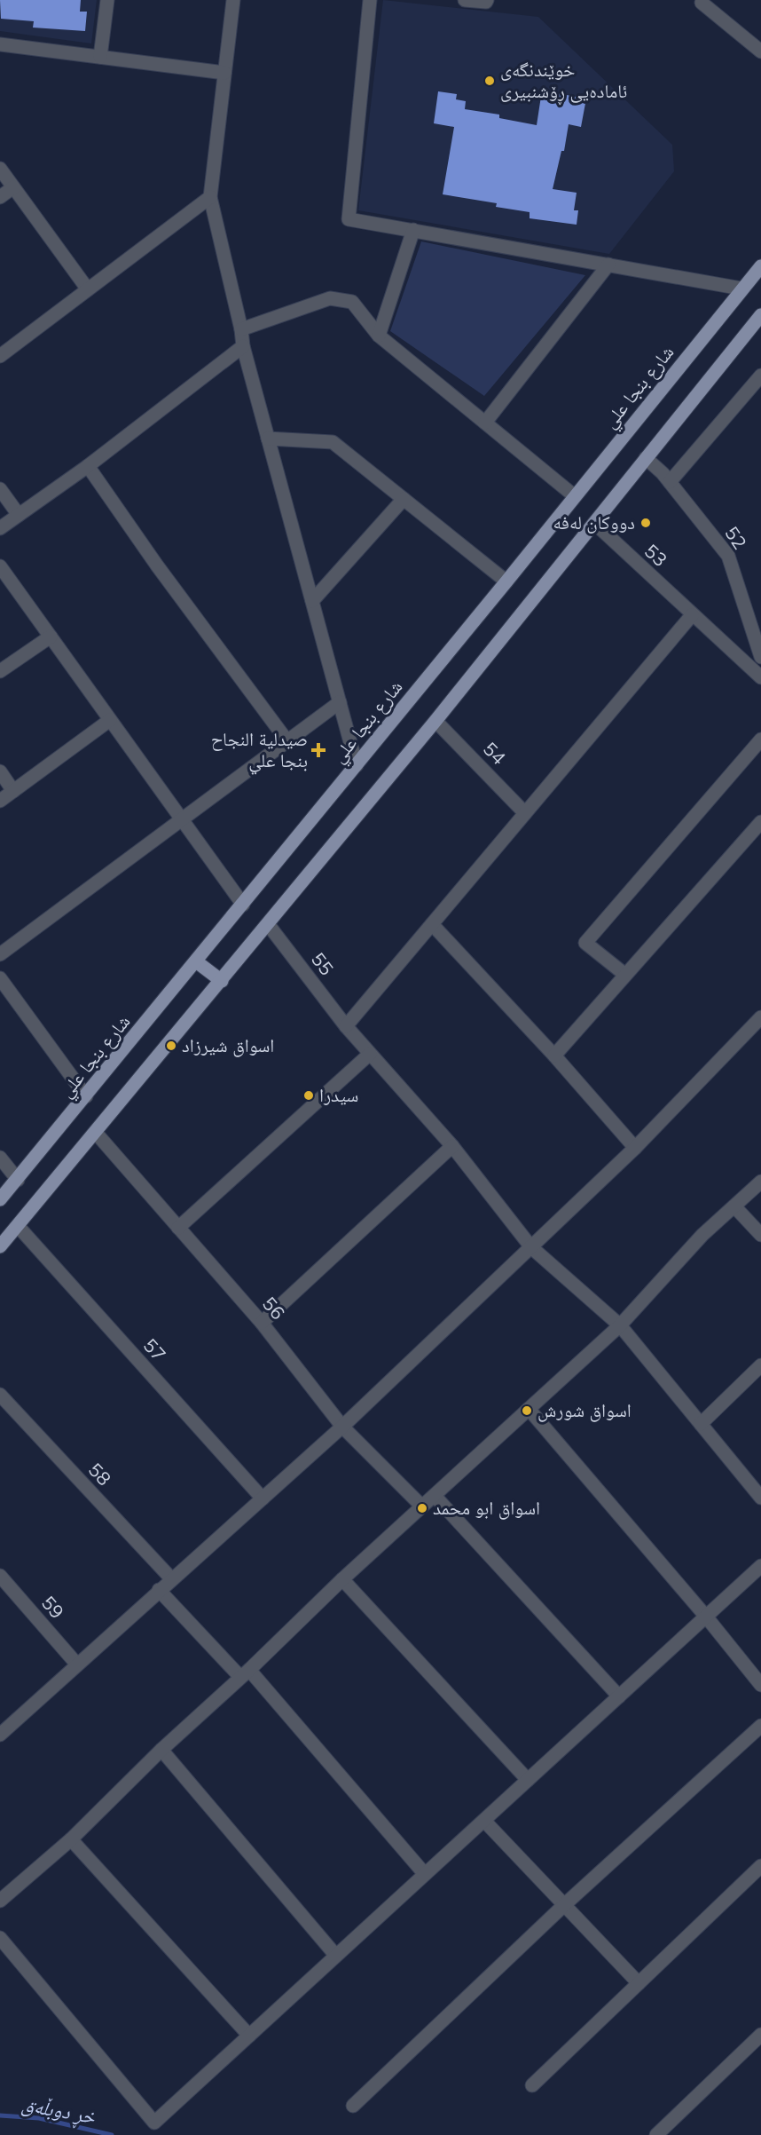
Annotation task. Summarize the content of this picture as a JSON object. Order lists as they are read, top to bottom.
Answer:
{
  "streets": {
    "main road": ["شارع بنجا علي"],
    "street": [
      "52",
      "53",
      "54",
      "55",
      "56",
      "57",
      "58",
      "59"
    ]
  },
  "water": ["خڕ دوبڵەق"],
  "places": {
    "other": [
      "خوێندنگەی ئامادەیی ڕۆشنبیری",
      "دووكان لەفە",
      "اسواق شيرزاد",
      "سيدرا",
      "اسواق شورش",
      "اسواق ابو محمد"
    ],
    "health": ["صيدلية النجاح بنجا علي"]
  }
}
